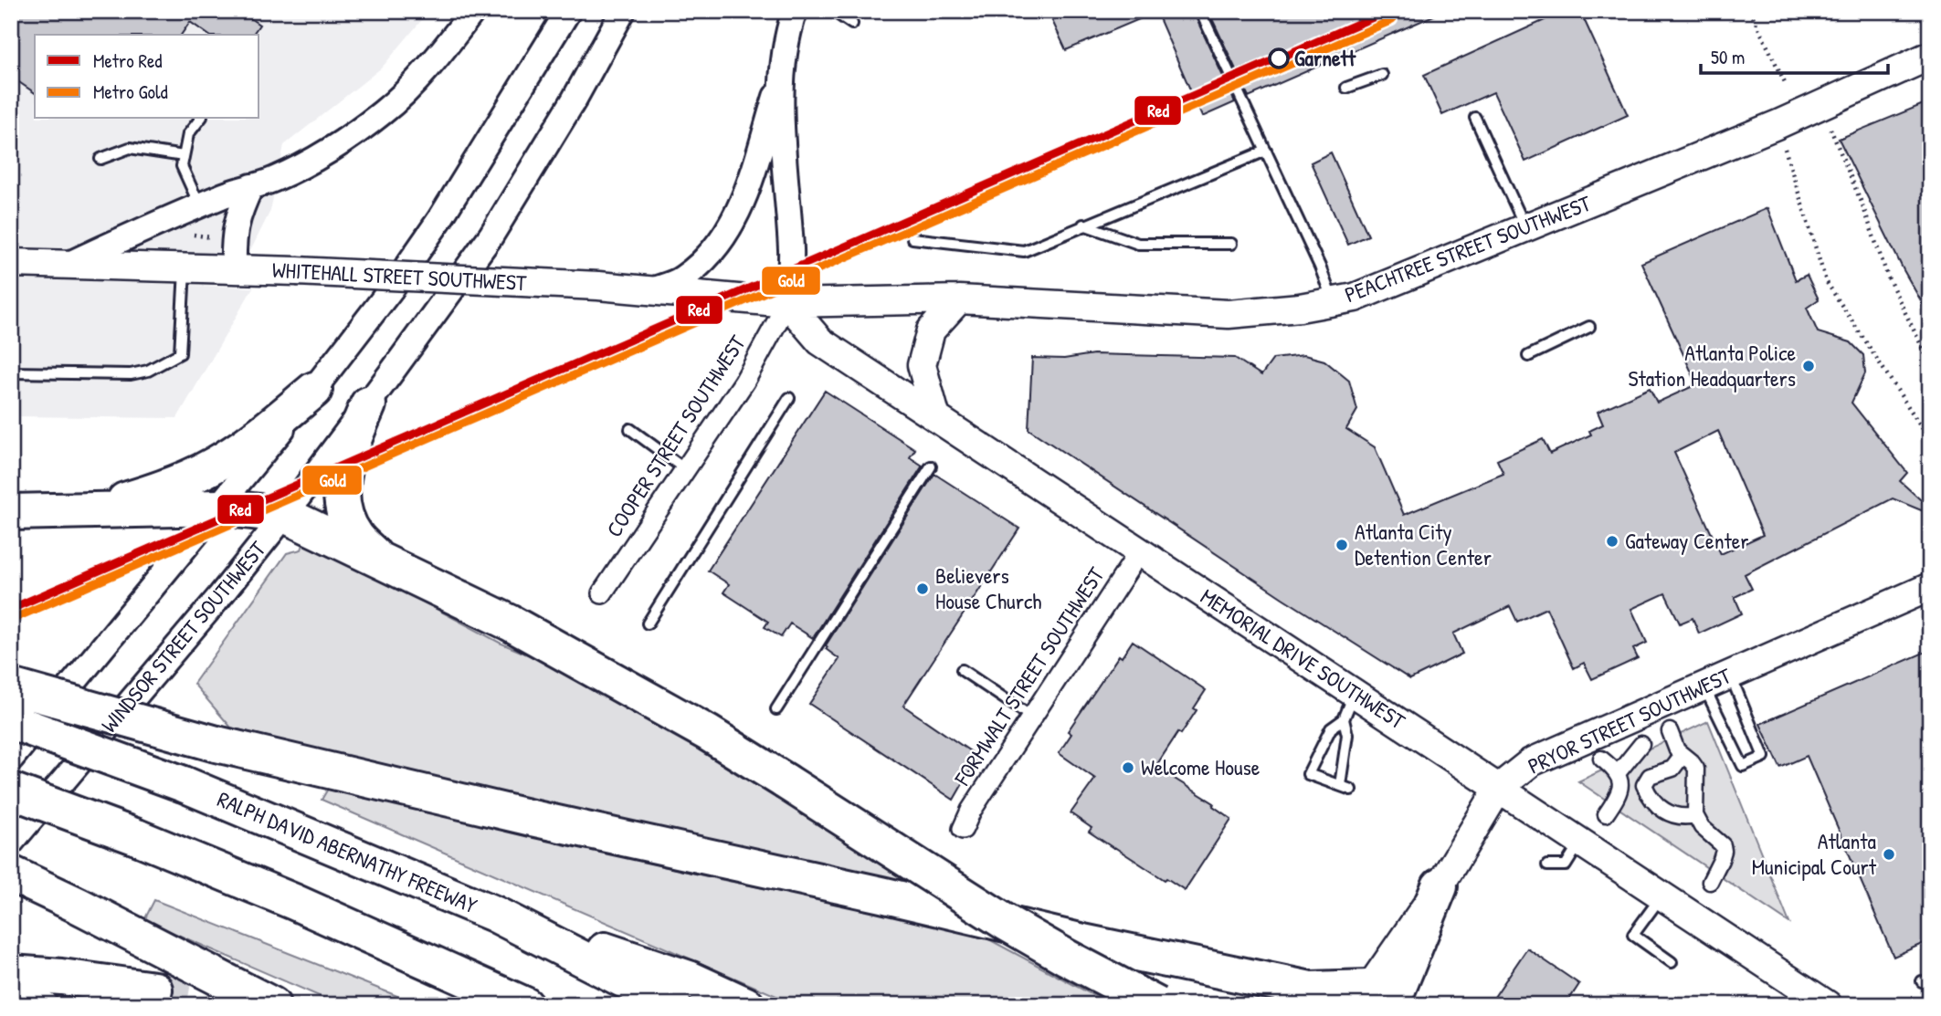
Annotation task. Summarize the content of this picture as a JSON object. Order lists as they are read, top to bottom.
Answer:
{
  "streets": {
    "highway": ["RALPH DAVID ABERNATHY FREEWAY"],
    "main road": [
      "PEACHTREE STREET SOUTHWEST",
      "WHITEHALL STREET SOUTHWEST",
      "MEMORIAL DRIVE SOUTHWEST",
      "PRYOR STREET SOUTHWEST"
    ],
    "street": ["COOPER STREET SOUTHWEST", "WINDSOR STREET SOUTHWEST", "FORMWALT STREET SOUTHWEST"]
  },
  "crossings": [
    ["PEACHTREE STREET SOUTHWEST", "WHITEHALL STREET SOUTHWEST"],
    ["PEACHTREE STREET SOUTHWEST", "COOPER STREET SOUTHWEST"],
    ["PEACHTREE STREET SOUTHWEST", "MEMORIAL DRIVE SOUTHWEST"],
    ["WHITEHALL STREET SOUTHWEST", "COOPER STREET SOUTHWEST"],
    ["WHITEHALL STREET SOUTHWEST", "MEMORIAL DRIVE SOUTHWEST"],
    ["COOPER STREET SOUTHWEST", "MEMORIAL DRIVE SOUTHWEST"],
    ["MEMORIAL DRIVE SOUTHWEST", "FORMWALT STREET SOUTHWEST"],
    ["MEMORIAL DRIVE SOUTHWEST", "PRYOR STREET SOUTHWEST"]
  ],
  "places": [
    "Garnett",
    "Atlanta Police Station Headquarters",
    "Gateway Center",
    "Atlanta City Detention Center",
    "Believers House Church",
    "Welcome House",
    "Atlanta Municipal Court"
  ],
  "lines": ["metro line Red", "metro line Gold"],
  "legend": ["Metro Red", "Metro Gold"],
  "scale_bar": "50 m"
}
